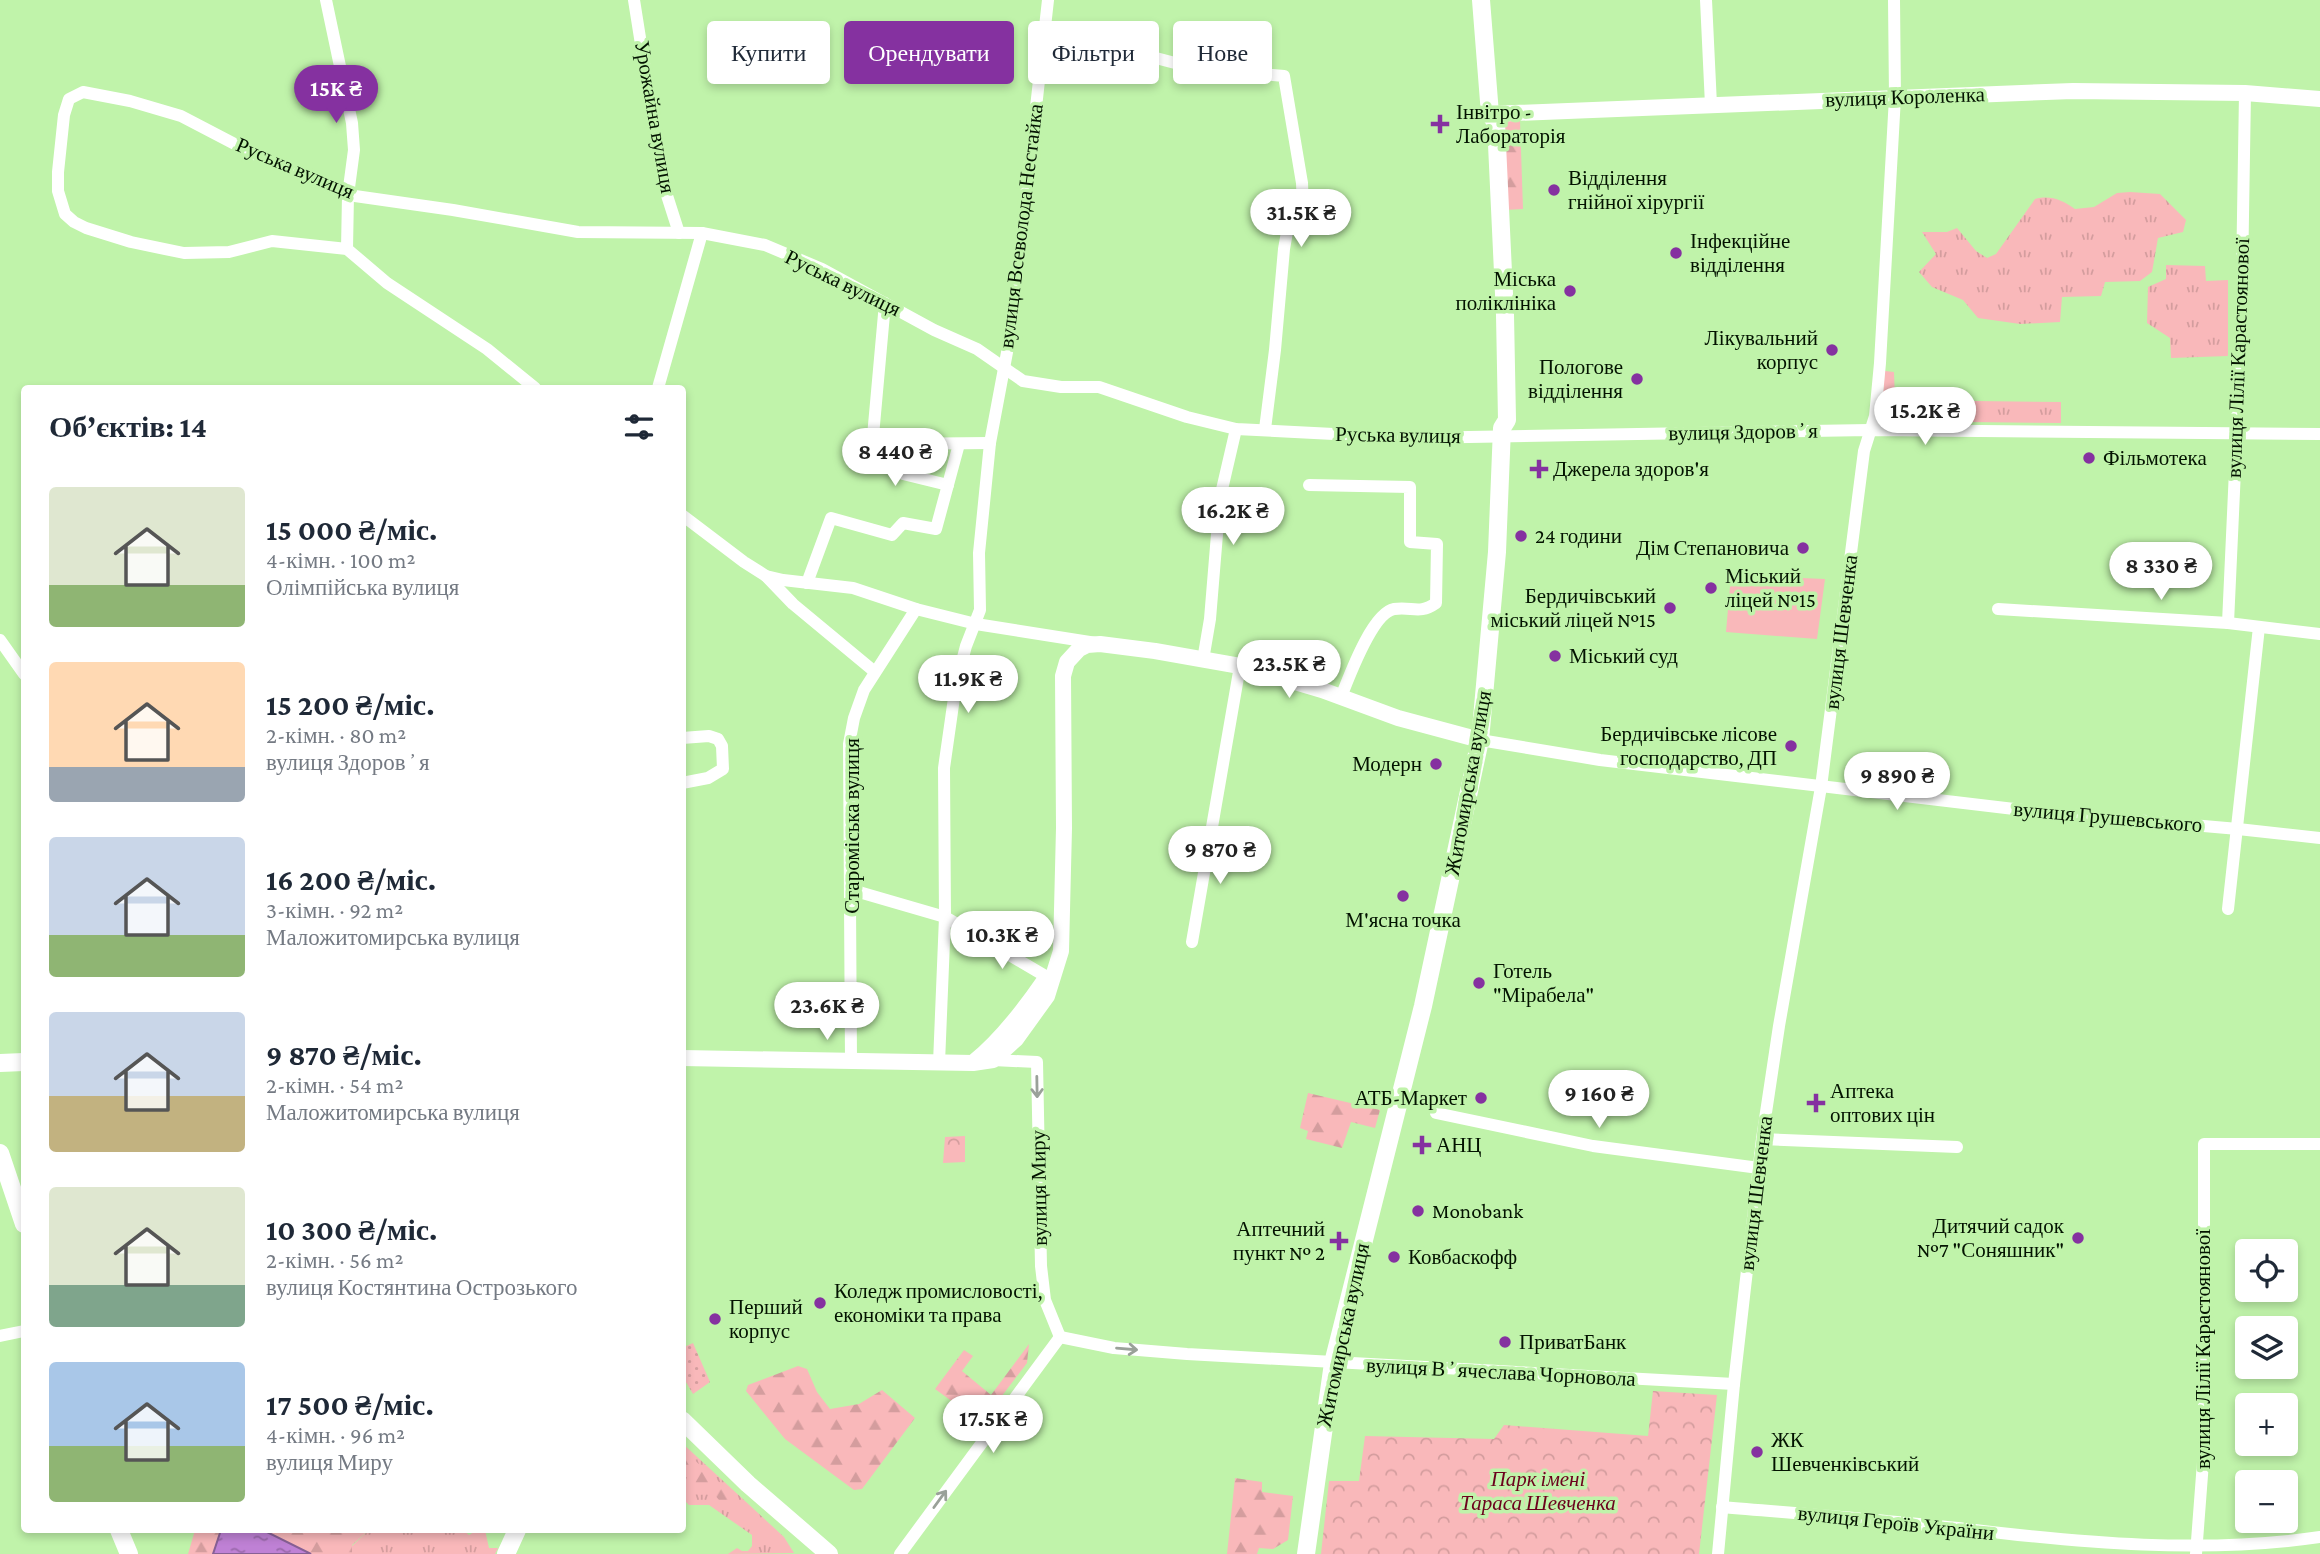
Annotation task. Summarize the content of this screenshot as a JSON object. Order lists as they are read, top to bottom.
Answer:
{
  "streets": {
    "main road": ["вулиця Короленка", "Житомирська вулиця"],
    "street": [
      "Урожайна вулиця",
      "Руська вулиця",
      "вулиця Всеволода Нестайка",
      "вулиця Лілії Карастоянової",
      "вулиця Здоровʼя",
      "вулиця Шевченка",
      "вулиця Грушевського",
      "Староміська вулиця",
      "вулиця Миру",
      "вулиця Вʼячеслава Чорновола",
      "вулиця Героїв України"
    ]
  },
  "crossings": [
    ["вулиця Короленка", "вулиця Лілії Карастоянової"],
    ["вулиця Короленка", "вулиця Шевченка"],
    ["вулиця Короленка", "Житомирська вулиця"],
    ["Урожайна вулиця", "Руська вулиця"],
    ["Руська вулиця", "вулиця Всеволода Нестайка"],
    ["Руська вулиця", "вулиця Здоровʼя"],
    ["Руська вулиця", "Житомирська вулиця"],
    ["вулиця Лілії Карастоянової", "вулиця Здоровʼя"],
    ["вулиця Лілії Карастоянової", "вулиця Героїв України"],
    ["вулиця Здоровʼя", "вулиця Шевченка"],
    ["вулиця Здоровʼя", "Житомирська вулиця"],
    ["вулиця Шевченка", "вулиця Грушевського"],
    ["вулиця Шевченка", "вулиця Вʼячеслава Чорновола"],
    ["вулиця Шевченка", "вулиця Героїв України"],
    ["Житомирська вулиця", "вулиця Грушевського"],
    ["Житомирська вулиця", "вулиця Вʼячеслава Чорновола"],
    ["вулиця Миру", "вулиця Вʼячеслава Чорновола"]
  ],
  "one_way": ["вулиця Миру", "вулиця Вʼячеслава Чорновола"],
  "parks": ["Парк імені Тараса Шевченка"],
  "places": {
    "health": [
      "Інвітро - Лабораторія",
      "Джерела здоров'я",
      "Аптека оптових цін",
      "АНЦ",
      "Аптечний пункт № 2"
    ],
    "other": [
      "Відділення гнійної хірургії",
      "Інфекційне відділення",
      "Міська поліклініка",
      "Лікувальний корпус",
      "Пологове відділення",
      "Фільмотека",
      "24 години",
      "Дім Степановича",
      "Міський ліцей №15",
      "Бердичівський міський ліцей №15",
      "Міський суд",
      "Бердичівське лісове господарство, ДП",
      "Модерн",
      "М'ясна точка",
      "Готель \"Мірабела\"",
      "АТБ-Маркет",
      "Monobank",
      "Дитячий садок №7 \"Соняшник\"",
      "Ковбаскофф",
      "Коледж промисловості, економіки та права",
      "Перший корпус",
      "ПриватБанк",
      "ЖК Шевченківський"
    ]
  },
  "page": {
    "chip": [
      "Купити",
      "Орендувати",
      "Фільтри",
      "Нове"
    ],
    "price": [
      "15K ₴",
      "31.5K ₴",
      "15.2K ₴",
      "8 440 ₴",
      "16.2K ₴",
      "8 330 ₴",
      "23.5K ₴",
      "11.9K ₴",
      "9 890 ₴",
      "9 870 ₴",
      "10.3K ₴",
      "23.6K ₴",
      "9 160 ₴",
      "17.5K ₴"
    ],
    "heading": "Об’єктів: 14",
    "list": [
      {
        "name": "15 000 ₴/міс.",
        "note": "4-кімн. · 100 m² · Олімпійська вулиця"
      },
      {
        "name": "15 200 ₴/міс.",
        "note": "2-кімн. · 80 m² · вулиця Здоровʼя"
      },
      {
        "name": "16 200 ₴/міс.",
        "note": "3-кімн. · 92 m² · Маложитомирська вулиця"
      },
      {
        "name": "9 870 ₴/міс.",
        "note": "2-кімн. · 54 m² · Маложитомирська вулиця"
      },
      {
        "name": "10 300 ₴/міс.",
        "note": "2-кімн. · 56 m² · вулиця Костянтина Острозького"
      },
      {
        "name": "17 500 ₴/міс.",
        "note": "4-кімн. · 96 m² · вулиця Миру"
      }
    ],
    "map_buttons": ["+", "−"]
  }
}
